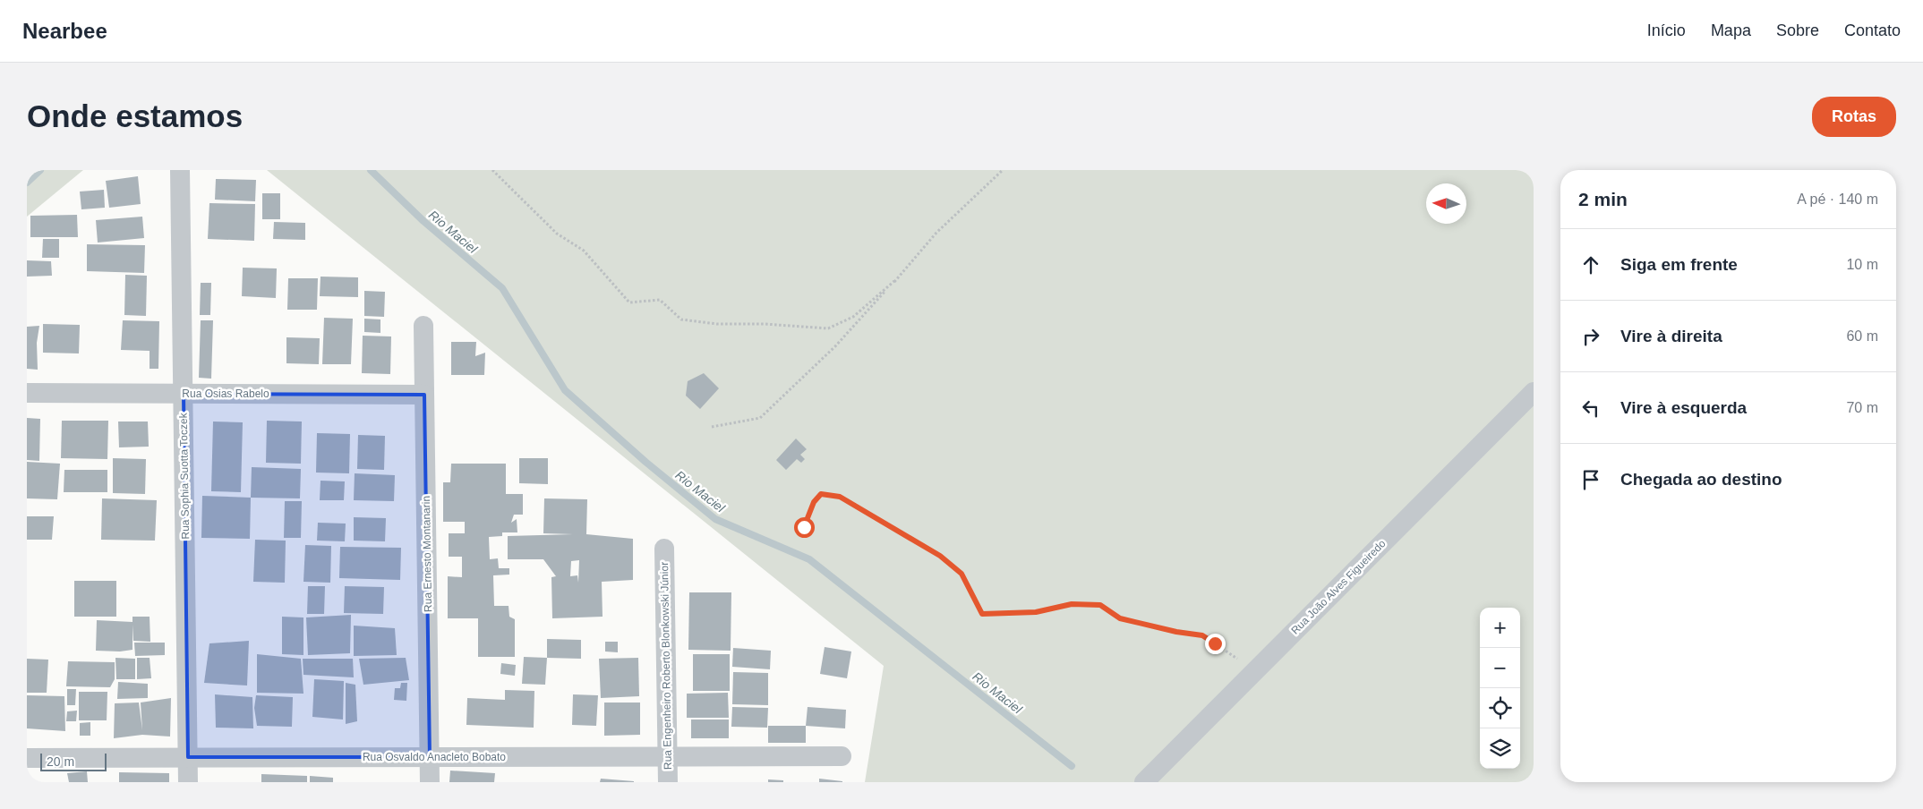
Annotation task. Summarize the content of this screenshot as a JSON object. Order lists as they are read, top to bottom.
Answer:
{
  "streets": {
    "street": [
      "Rua Osias Rabelo",
      "Rua Sophia Suotta Toczek",
      "Rua Ernesto Montanarin",
      "Rua João Alves Figueiredo",
      "Rua Engenheiro Roberto Blonkowski Júnior",
      "Rua Osvaldo Anacleto Bobato"
    ]
  },
  "crossings": [
    ["Rua Osias Rabelo", "Rua Sophia Suotta Toczek"],
    ["Rua Osias Rabelo", "Rua Ernesto Montanarin"],
    ["Rua Sophia Suotta Toczek", "Rua Osvaldo Anacleto Bobato"],
    ["Rua Ernesto Montanarin", "Rua Osvaldo Anacleto Bobato"],
    ["Rua Engenheiro Roberto Blonkowski Júnior", "Rua Osvaldo Anacleto Bobato"]
  ],
  "water": ["Rio Maciel"],
  "scale_bar": "20 m",
  "north": "left",
  "page": {
    "header": "Nearbee",
    "nav": [
      "Início",
      "Mapa",
      "Sobre",
      "Contato"
    ],
    "buttons": "Rotas",
    "title": "Onde estamos",
    "heading": ["2 min", "A pé · 140 m"],
    "list": [
      ["Siga em frente", "10 m"],
      ["Vire à direita", "60 m"],
      ["Vire à esquerda", "70 m"],
      "Chegada ao destino"
    ],
    "map_buttons": ["+", "−"],
    "scale": "20 m"
  }
}
